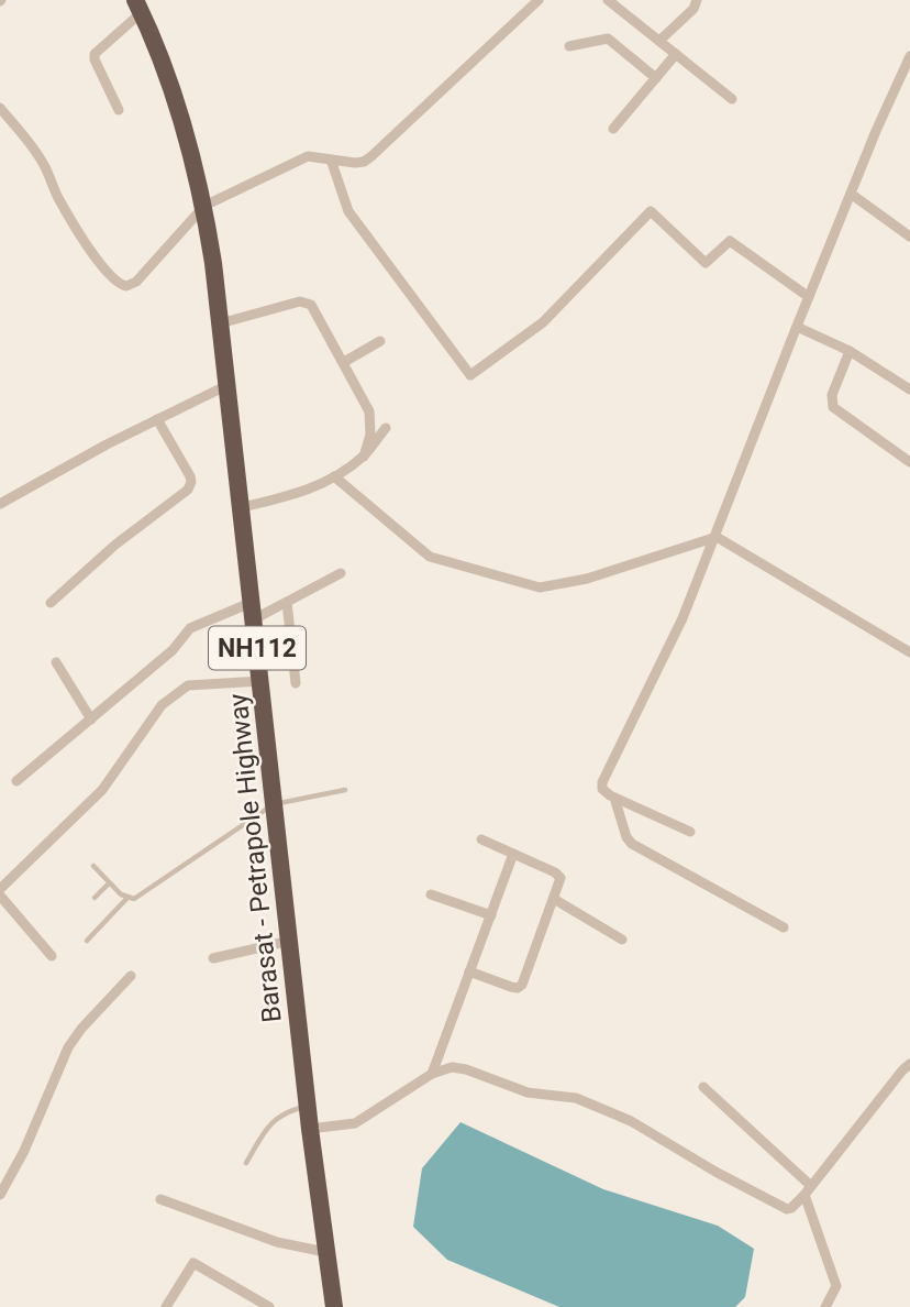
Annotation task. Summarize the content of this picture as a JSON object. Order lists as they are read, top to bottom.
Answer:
{
  "streets": {
    "highway": ["NH112", "Barasat - Petrapole Highway"]
  }
}
